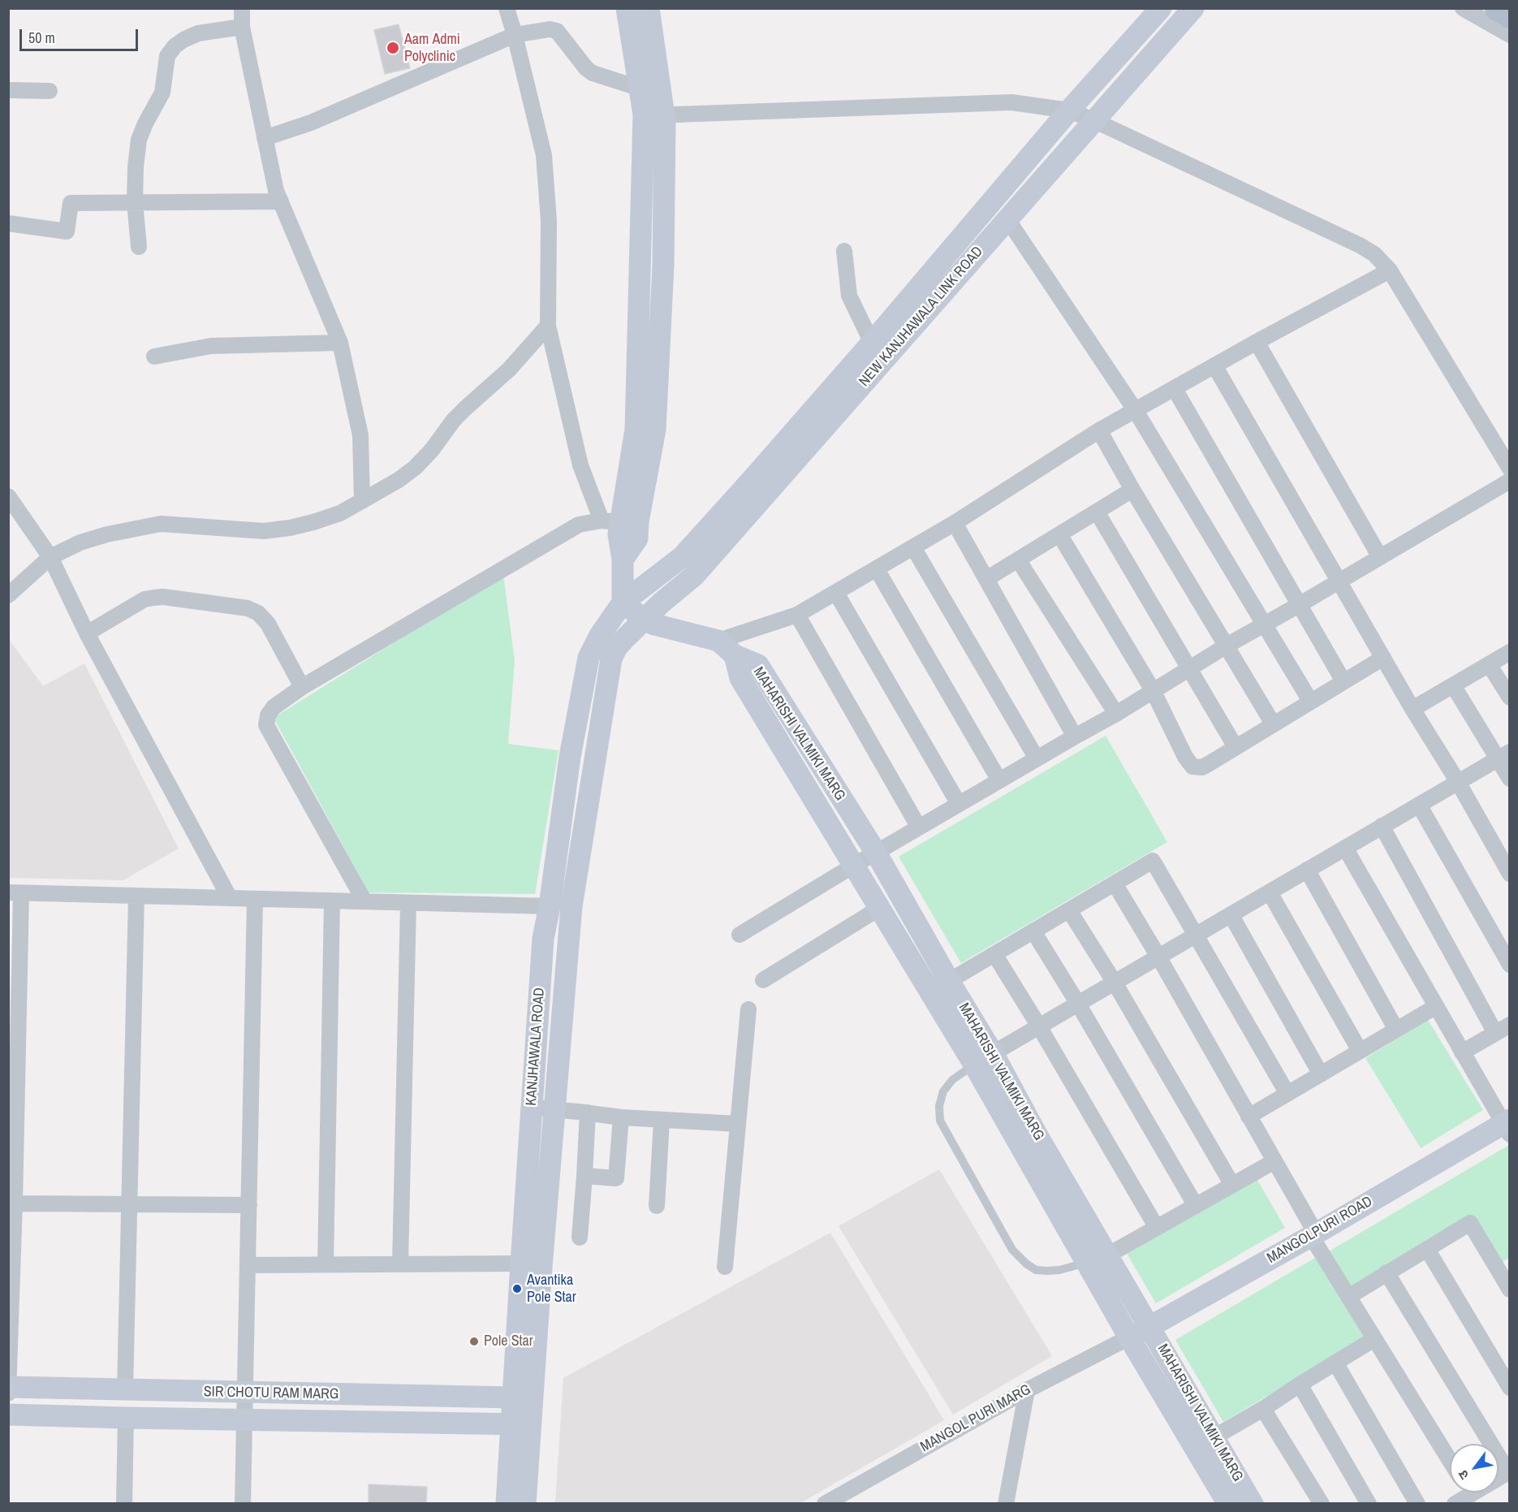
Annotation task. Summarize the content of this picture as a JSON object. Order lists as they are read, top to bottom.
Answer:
{
  "streets": {
    "main road": [
      "NEW KANJHAWALA LINK ROAD",
      "MAHARISHI VALMIKI MARG",
      "KANJHAWALA ROAD",
      "MANGOLPURI ROAD",
      "SIR CHOTU RAM MARG"
    ],
    "street": ["MANGOL PURI MARG"]
  },
  "crossings": [
    ["NEW KANJHAWALA LINK ROAD", "MAHARISHI VALMIKI MARG"],
    ["NEW KANJHAWALA LINK ROAD", "KANJHAWALA ROAD"],
    ["MAHARISHI VALMIKI MARG", "KANJHAWALA ROAD"],
    ["MAHARISHI VALMIKI MARG", "MANGOLPURI ROAD"],
    ["MAHARISHI VALMIKI MARG", "MANGOL PURI MARG"],
    ["KANJHAWALA ROAD", "SIR CHOTU RAM MARG"],
    ["MANGOLPURI ROAD", "MANGOL PURI MARG"]
  ],
  "places": ["Aam Admi Polyclinic", "Avantika Pole Star", "Pole Star"],
  "scale_bar": "50 m",
  "north": "bottom left"
}
